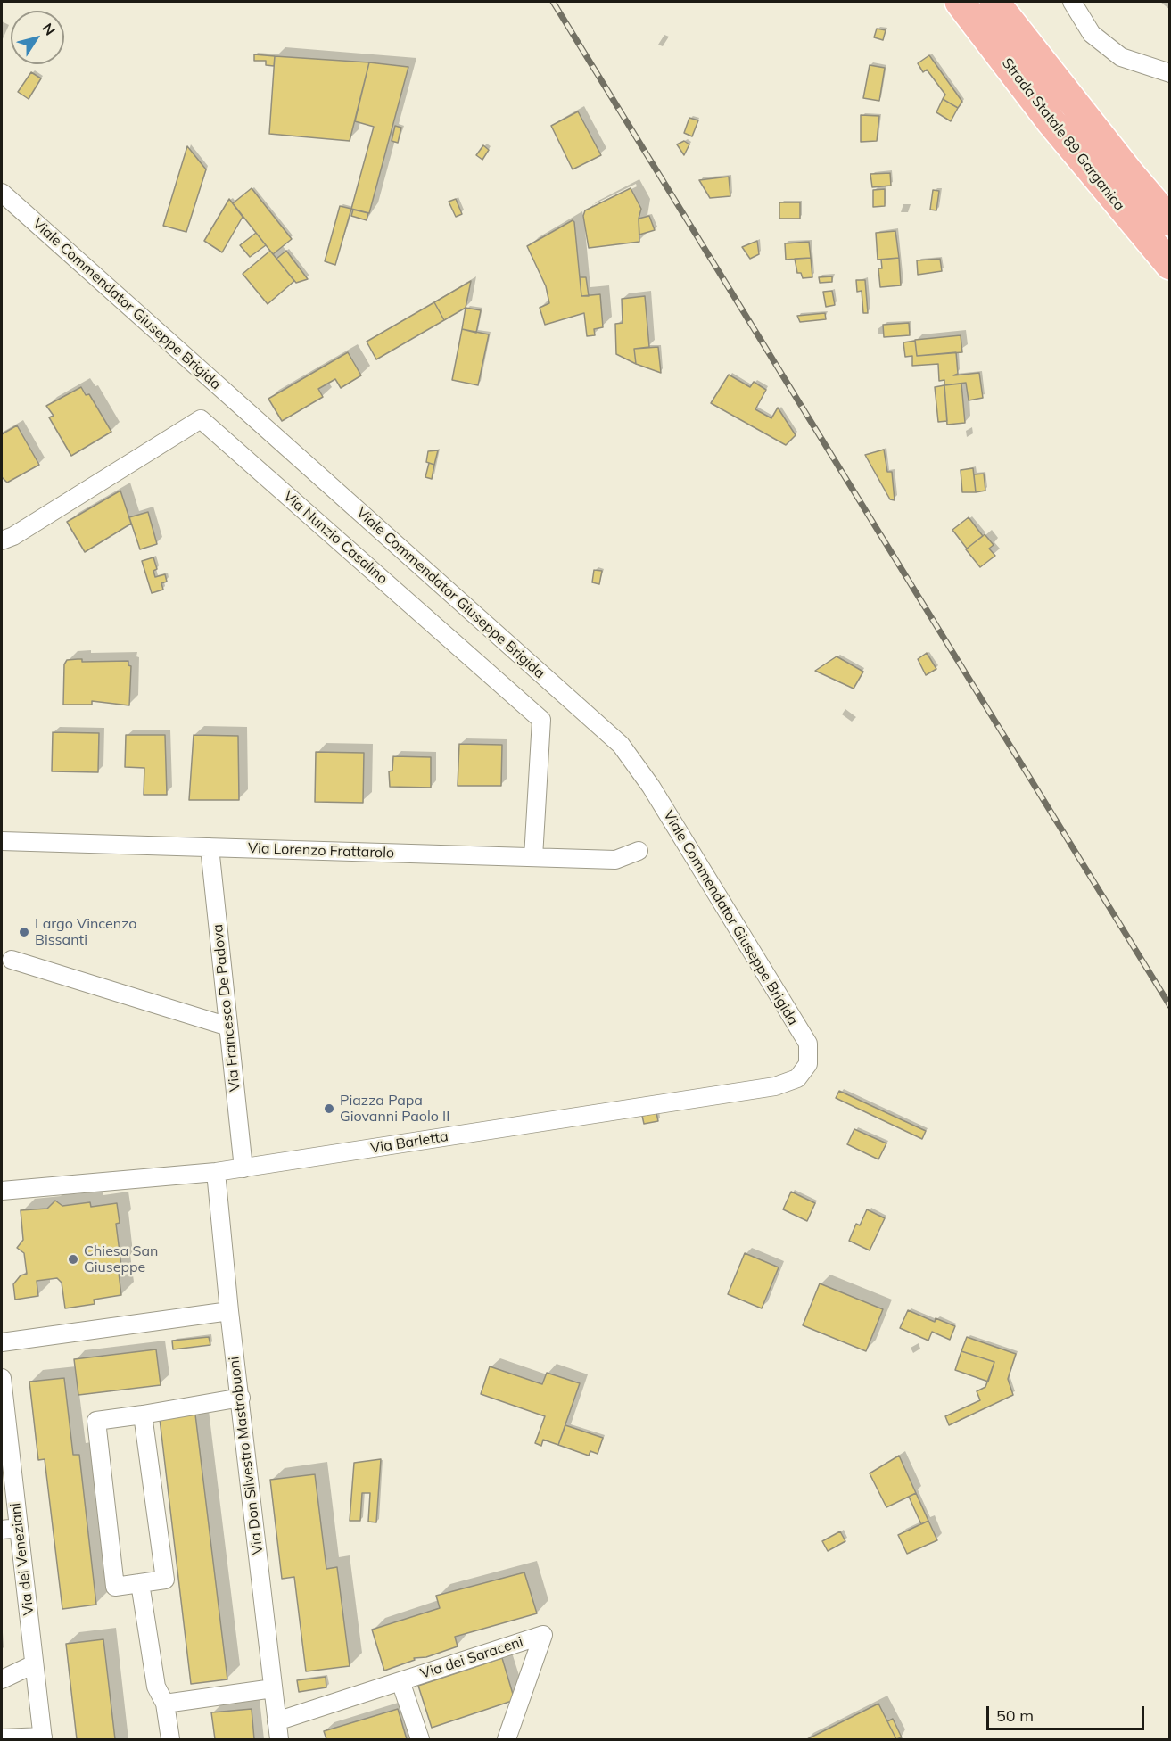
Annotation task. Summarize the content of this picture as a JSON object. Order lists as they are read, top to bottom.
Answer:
{
  "streets": {
    "highway": ["Strada Statale 89 Garganica"],
    "street": [
      "Viale Commendator Giuseppe Brigida",
      "Via Nunzio Casalino",
      "Via Lorenzo Frattarolo",
      "Via Francesco De Padova",
      "Via Barletta",
      "Via Don Silvestro Mastrobuoni",
      "Via dei Veneziani",
      "Via dei Saraceni"
    ]
  },
  "crossings": [
    ["Viale Commendator Giuseppe Brigida", "Via Barletta"],
    ["Via Nunzio Casalino", "Via Lorenzo Frattarolo"],
    ["Via Lorenzo Frattarolo", "Via Francesco De Padova"],
    ["Via Francesco De Padova", "Via Barletta"],
    ["Via Barletta", "Via Don Silvestro Mastrobuoni"],
    ["Via Don Silvestro Mastrobuoni", "Via dei Saraceni"]
  ],
  "places": ["Largo Vincenzo Bissanti", "Piazza Papa Giovanni Paolo II", "Chiesa San Giuseppe"],
  "scale_bar": "50 m",
  "north": "top right"
}
